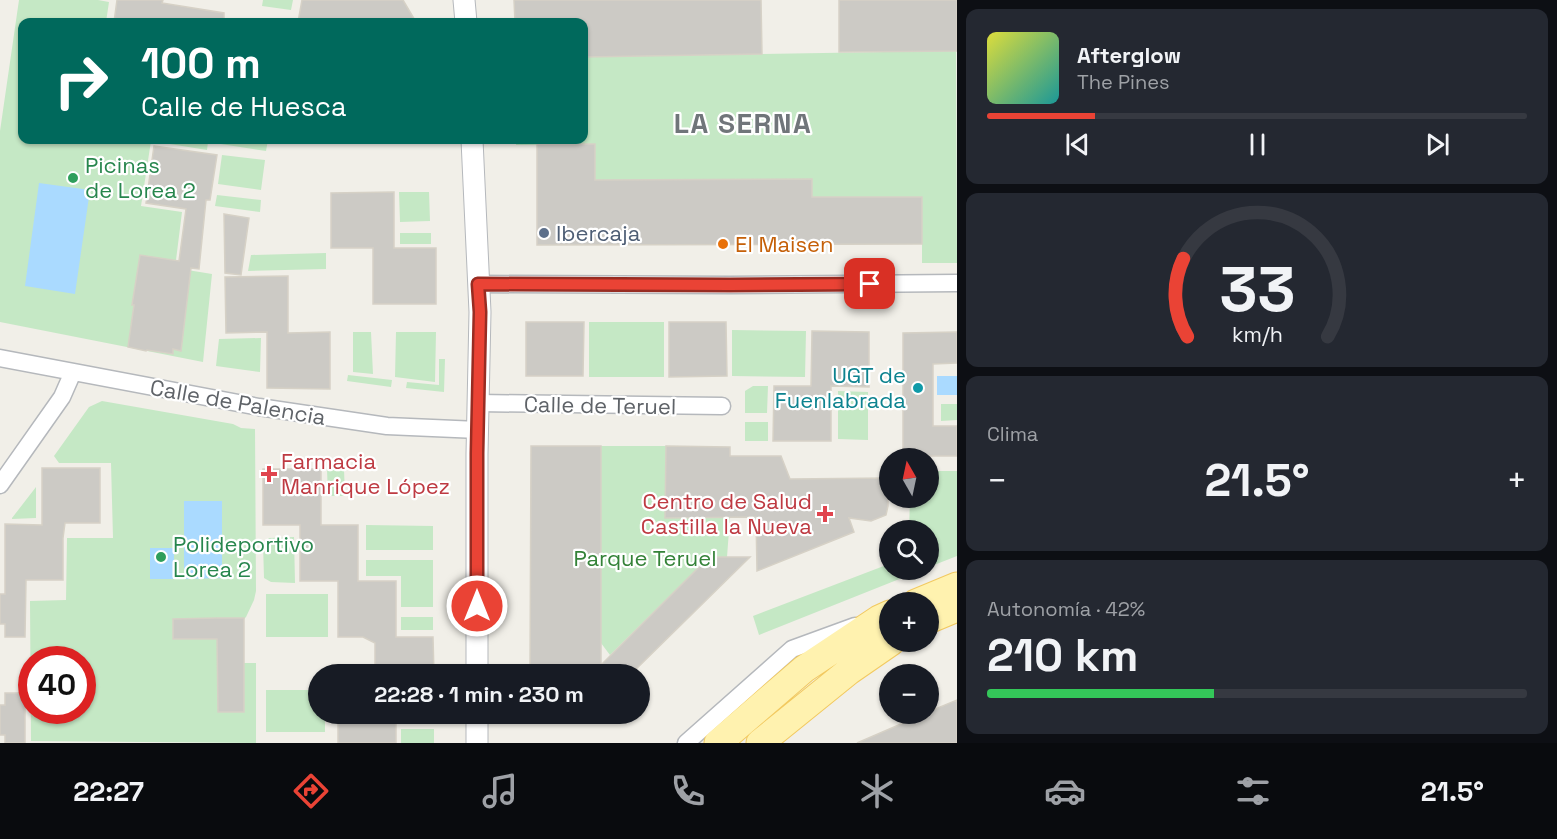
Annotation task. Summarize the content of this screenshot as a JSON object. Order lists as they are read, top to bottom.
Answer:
{
  "streets": {
    "street": ["Calle de Palencia", "Calle de Teruel"]
  },
  "districts": ["LA SERNA"],
  "parks": ["Parque Teruel"],
  "places": {
    "other": [
      "Picinas de Lorea 2",
      "Ibercaja",
      "El Maisen",
      "UGT de Fuenlabrada",
      "Polideportivo Lorea 2"
    ],
    "health": ["Farmacia Manrique López", "Centro de Salud Castilla la Nueva"]
  },
  "north": "top",
  "page": {
    "turn": ["100 m", "Calle de Huesca"],
    "song": ["Afterglow", "The Pines"],
    "tile": [
      "Clima",
      ["Autonomía · 42%", "210 km"]
    ],
    "map_buttons": ["+", "−"],
    "heat": ["−", "21.5°", "+"],
    "limit": "40",
    "trip": "22:28 · 1 min · 230 m",
    "tabs": ["22:27", "21.5°"],
    "gauge": ["33", "km/h"]
  }
}
